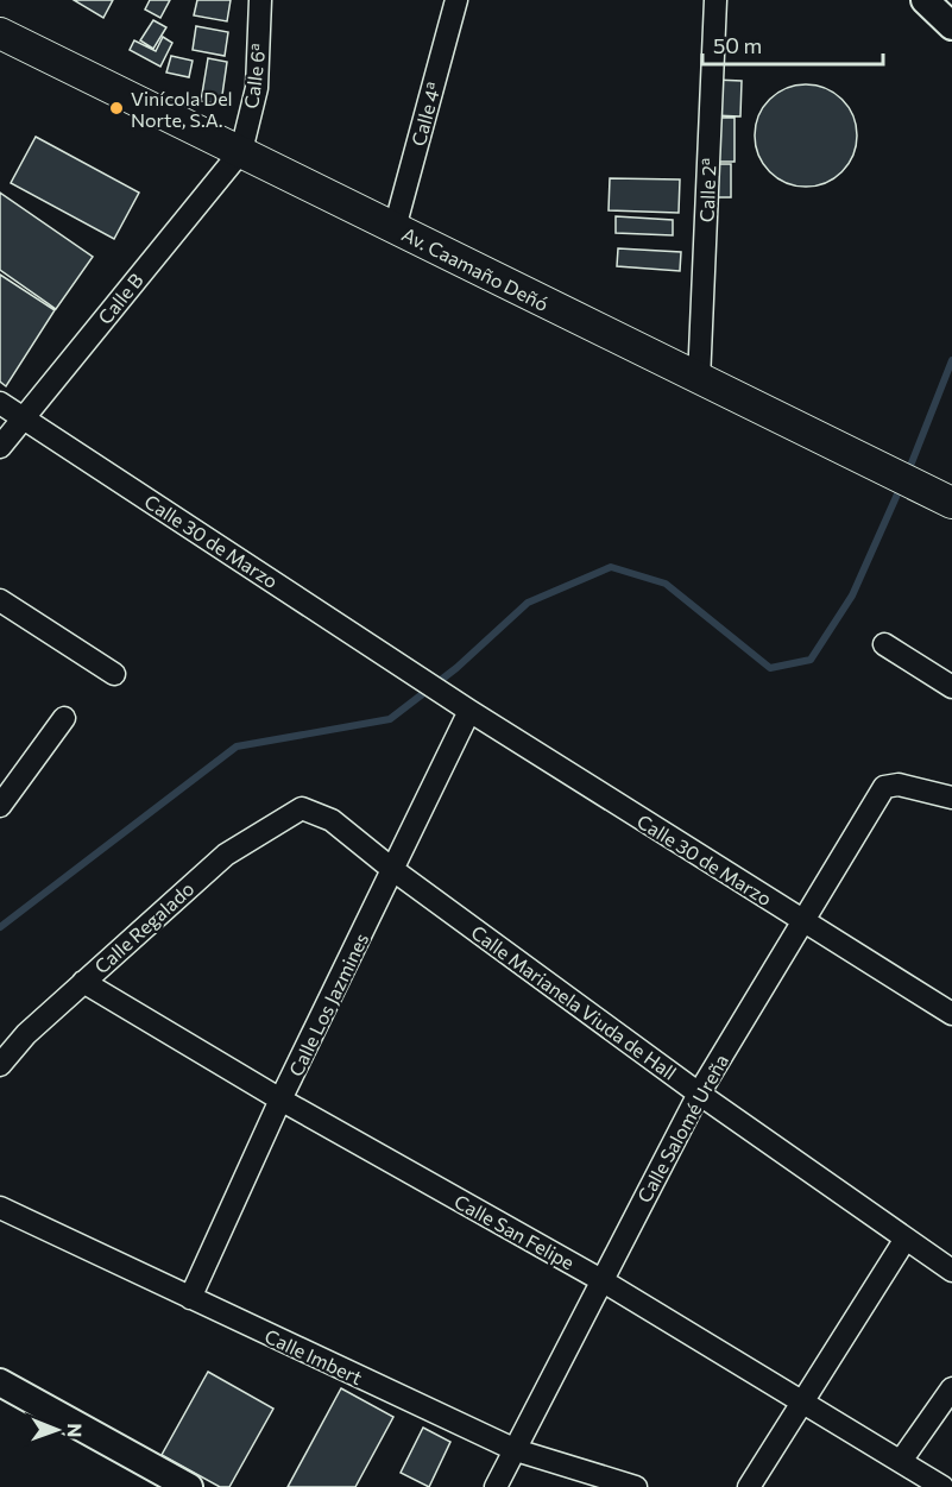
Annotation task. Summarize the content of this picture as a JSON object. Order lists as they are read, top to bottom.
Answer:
{
  "streets": {
    "main road": ["Av. Caamaño Deñó"],
    "street": [
      "Calle 6ª",
      "Calle 4ª",
      "Calle 2ª",
      "Calle B",
      "Calle 30 de Marzo",
      "Calle Regalado",
      "Calle Marianela Viuda de Hall",
      "Calle Los Jazmines",
      "Calle Salomé Ureña",
      "Calle San Felipe",
      "Calle Imbert"
    ]
  },
  "crossings": [
    ["Calle 6ª", "Av. Caamaño Deñó"],
    ["Calle 6ª", "Calle B"],
    ["Calle 4ª", "Av. Caamaño Deñó"],
    ["Calle 2ª", "Av. Caamaño Deñó"],
    ["Av. Caamaño Deñó", "Calle B"],
    ["Calle B", "Calle 30 de Marzo"],
    ["Calle 30 de Marzo", "Calle Los Jazmines"],
    ["Calle 30 de Marzo", "Calle Salomé Ureña"],
    ["Calle Regalado", "Calle Marianela Viuda de Hall"],
    ["Calle Regalado", "Calle San Felipe"],
    ["Calle Marianela Viuda de Hall", "Calle Los Jazmines"],
    ["Calle Marianela Viuda de Hall", "Calle Salomé Ureña"],
    ["Calle Los Jazmines", "Calle San Felipe"],
    ["Calle Los Jazmines", "Calle Imbert"],
    ["Calle Salomé Ureña", "Calle San Felipe"],
    ["Calle Salomé Ureña", "Calle Imbert"]
  ],
  "places": ["Vinícola Del Norte, S.A."],
  "scale_bar": "50 m",
  "north": "right"
}
